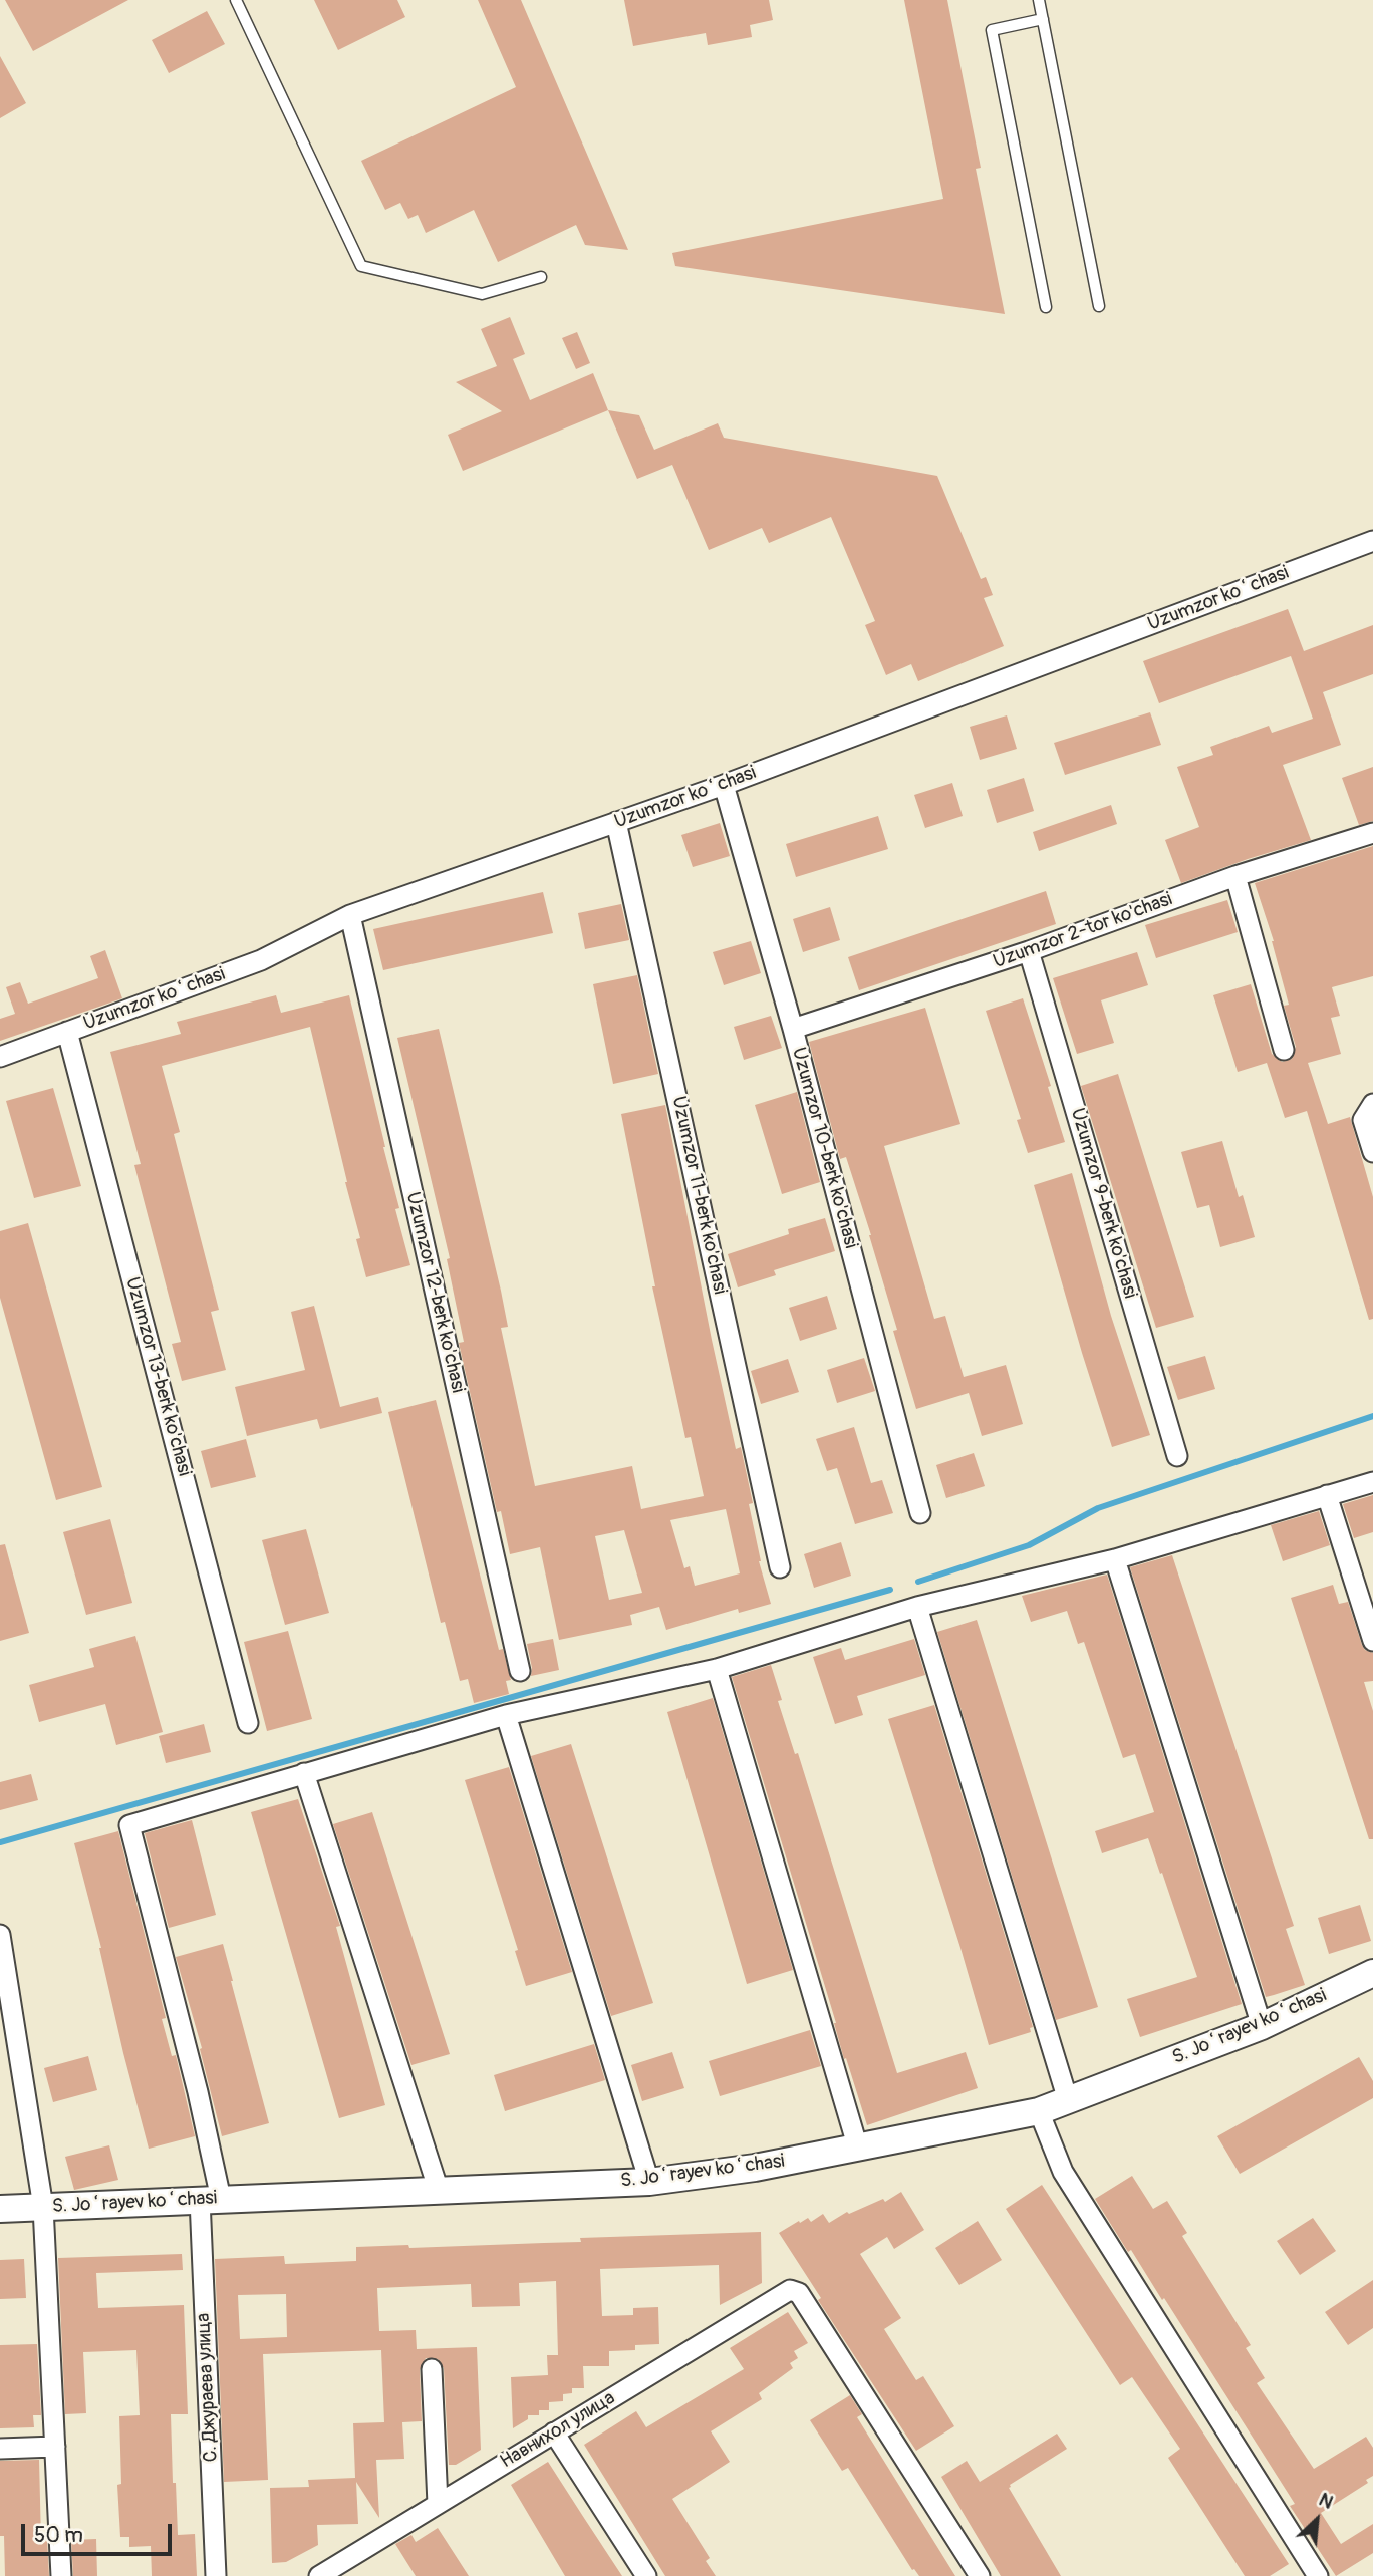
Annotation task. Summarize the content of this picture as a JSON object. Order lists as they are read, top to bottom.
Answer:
{
  "streets": {
    "street": [
      "Uzumzor koʻchasi",
      "Uzumzor 2-tor ko'chasi",
      "Uzumzor 10-berk ko'chasi",
      "Uzumzor 11-berk ko'chasi",
      "Uzumzor 9-berk ko'chasi",
      "Uzumzor 12-berk ko'chasi",
      "Uzumzor 13-berk ko'chasi",
      "S. Joʻrayev koʻchasi",
      "С. Джураева улица",
      "Навнихол улица"
    ]
  },
  "crossings": [
    ["Uzumzor koʻchasi", "Uzumzor 10-berk ko'chasi"],
    ["Uzumzor koʻchasi", "Uzumzor 11-berk ko'chasi"],
    ["Uzumzor koʻchasi", "Uzumzor 12-berk ko'chasi"],
    ["Uzumzor koʻchasi", "Uzumzor 13-berk ko'chasi"],
    ["Uzumzor 2-tor ko'chasi", "Uzumzor 10-berk ko'chasi"],
    ["Uzumzor 2-tor ko'chasi", "Uzumzor 9-berk ko'chasi"],
    ["S. Joʻrayev koʻchasi", "С. Джураева улица"]
  ],
  "scale_bar": "50 m",
  "north": "top right"
}
